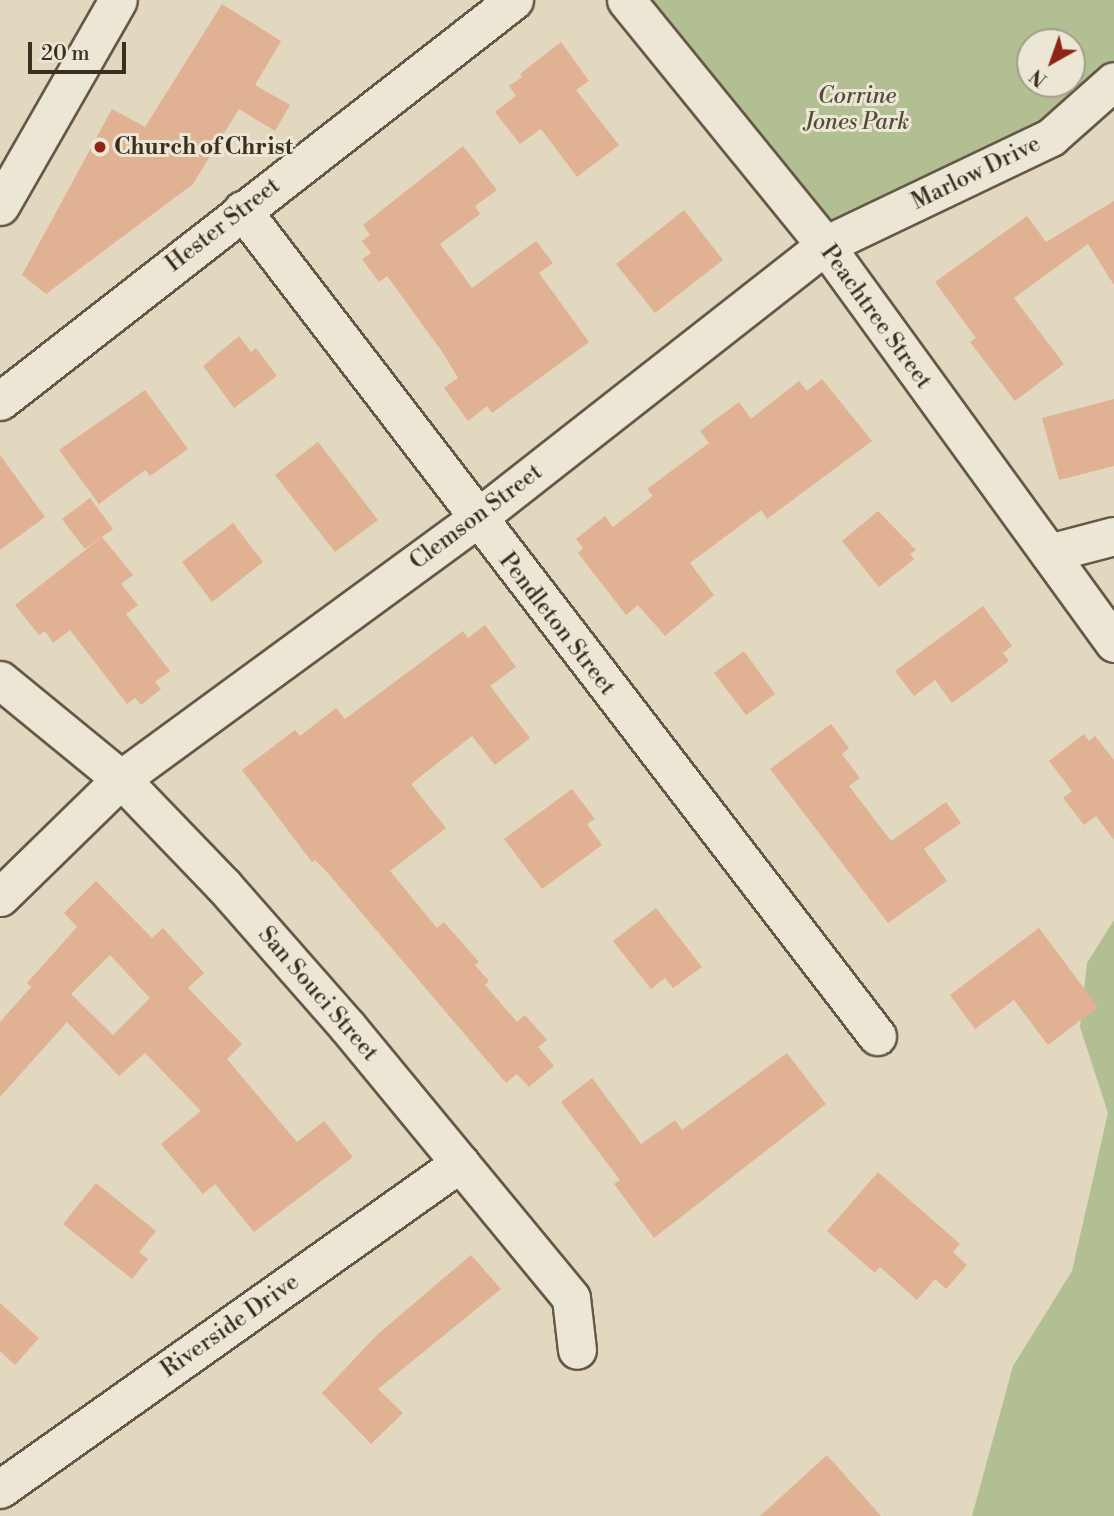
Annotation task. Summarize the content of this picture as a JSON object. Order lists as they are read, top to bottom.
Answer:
{
  "streets": {
    "street": [
      "Marlow Drive",
      "Hester Street",
      "Peachtree Street",
      "Clemson Street",
      "Pendleton Street",
      "San Souci Street",
      "Riverside Drive"
    ]
  },
  "crossings": [
    ["Marlow Drive", "Peachtree Street"],
    ["Marlow Drive", "Clemson Street"],
    ["Hester Street", "Pendleton Street"],
    ["Peachtree Street", "Clemson Street"],
    ["Clemson Street", "Pendleton Street"],
    ["Clemson Street", "San Souci Street"],
    ["San Souci Street", "Riverside Drive"]
  ],
  "parks": ["Corrine Jones Park"],
  "places": ["Church of Christ"],
  "scale_bar": "20 m",
  "north": "bottom left"
}
